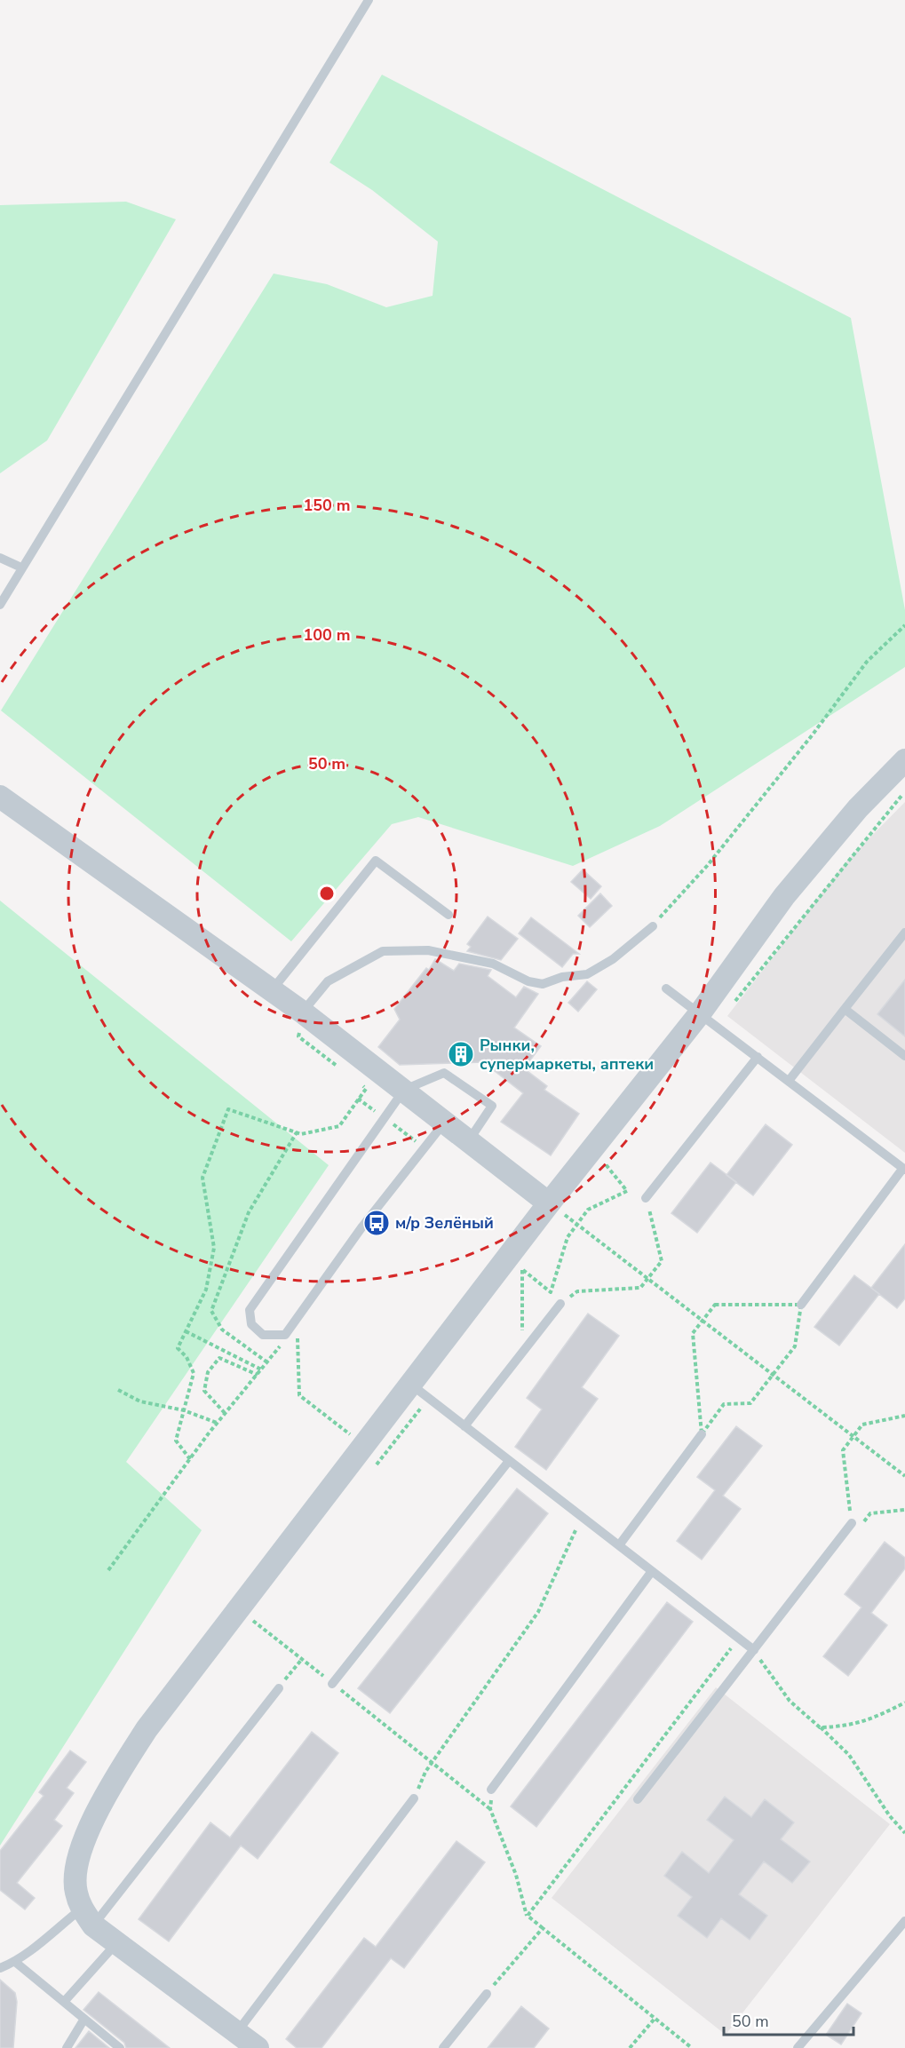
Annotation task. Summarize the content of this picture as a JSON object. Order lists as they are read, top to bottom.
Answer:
{
  "places": {
    "building": ["Рынки, супермаркеты, аптеки"],
    "bus stop": ["м/р Зелёный"]
  },
  "scale_bar": "50 m",
  "rings": ["150 m", "100 m", "50 m"]
}
